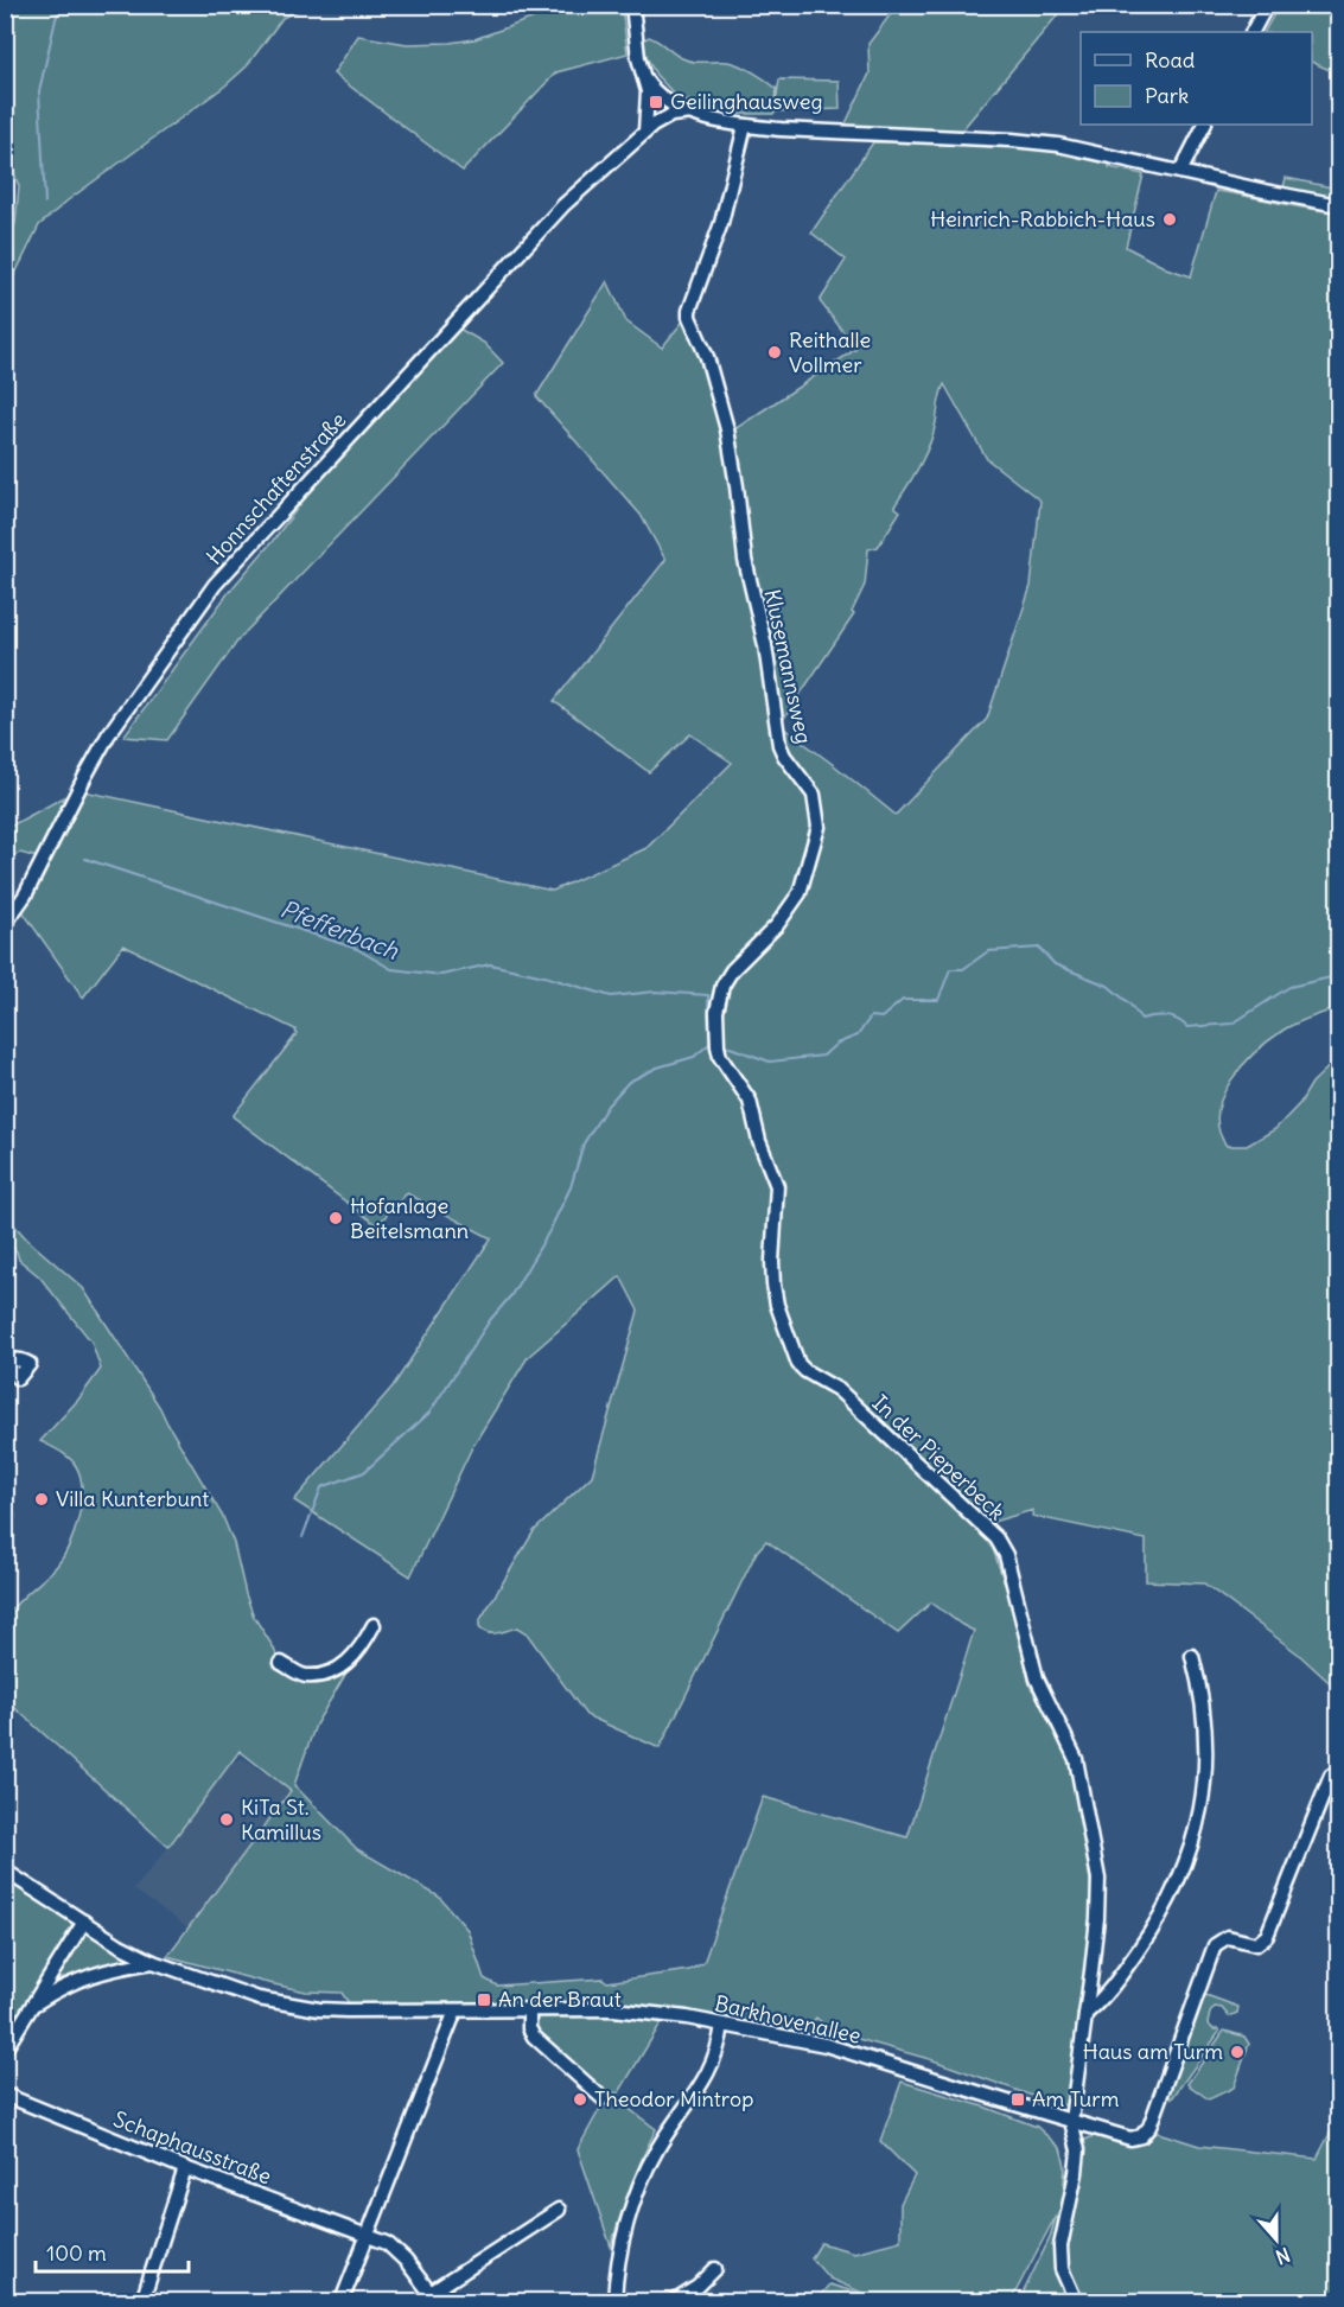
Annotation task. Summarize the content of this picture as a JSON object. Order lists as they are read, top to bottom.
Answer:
{
  "streets": {
    "street": [
      "Honnschaftenstraße",
      "Klusemannsweg",
      "In der Pieperbeck",
      "Barkhovenallee",
      "Schaphausstraße"
    ]
  },
  "crossings": [
    ["Klusemannsweg", "In der Pieperbeck"],
    ["In der Pieperbeck", "Barkhovenallee"]
  ],
  "water": ["Pfefferbach"],
  "places": {
    "transit": ["Geilinghausweg", "An der Braut", "Am Turm"],
    "other": [
      "Heinrich-Rabbich-Haus",
      "Reithalle Vollmer",
      "Hofanlage Beitelsmann",
      "Villa Kunterbunt",
      "KiTa St. Kamillus",
      "Haus am Turm",
      "Theodor Mintrop"
    ]
  },
  "legend": ["Road", "Park"],
  "scale_bar": "100 m",
  "north": "bottom"
}
